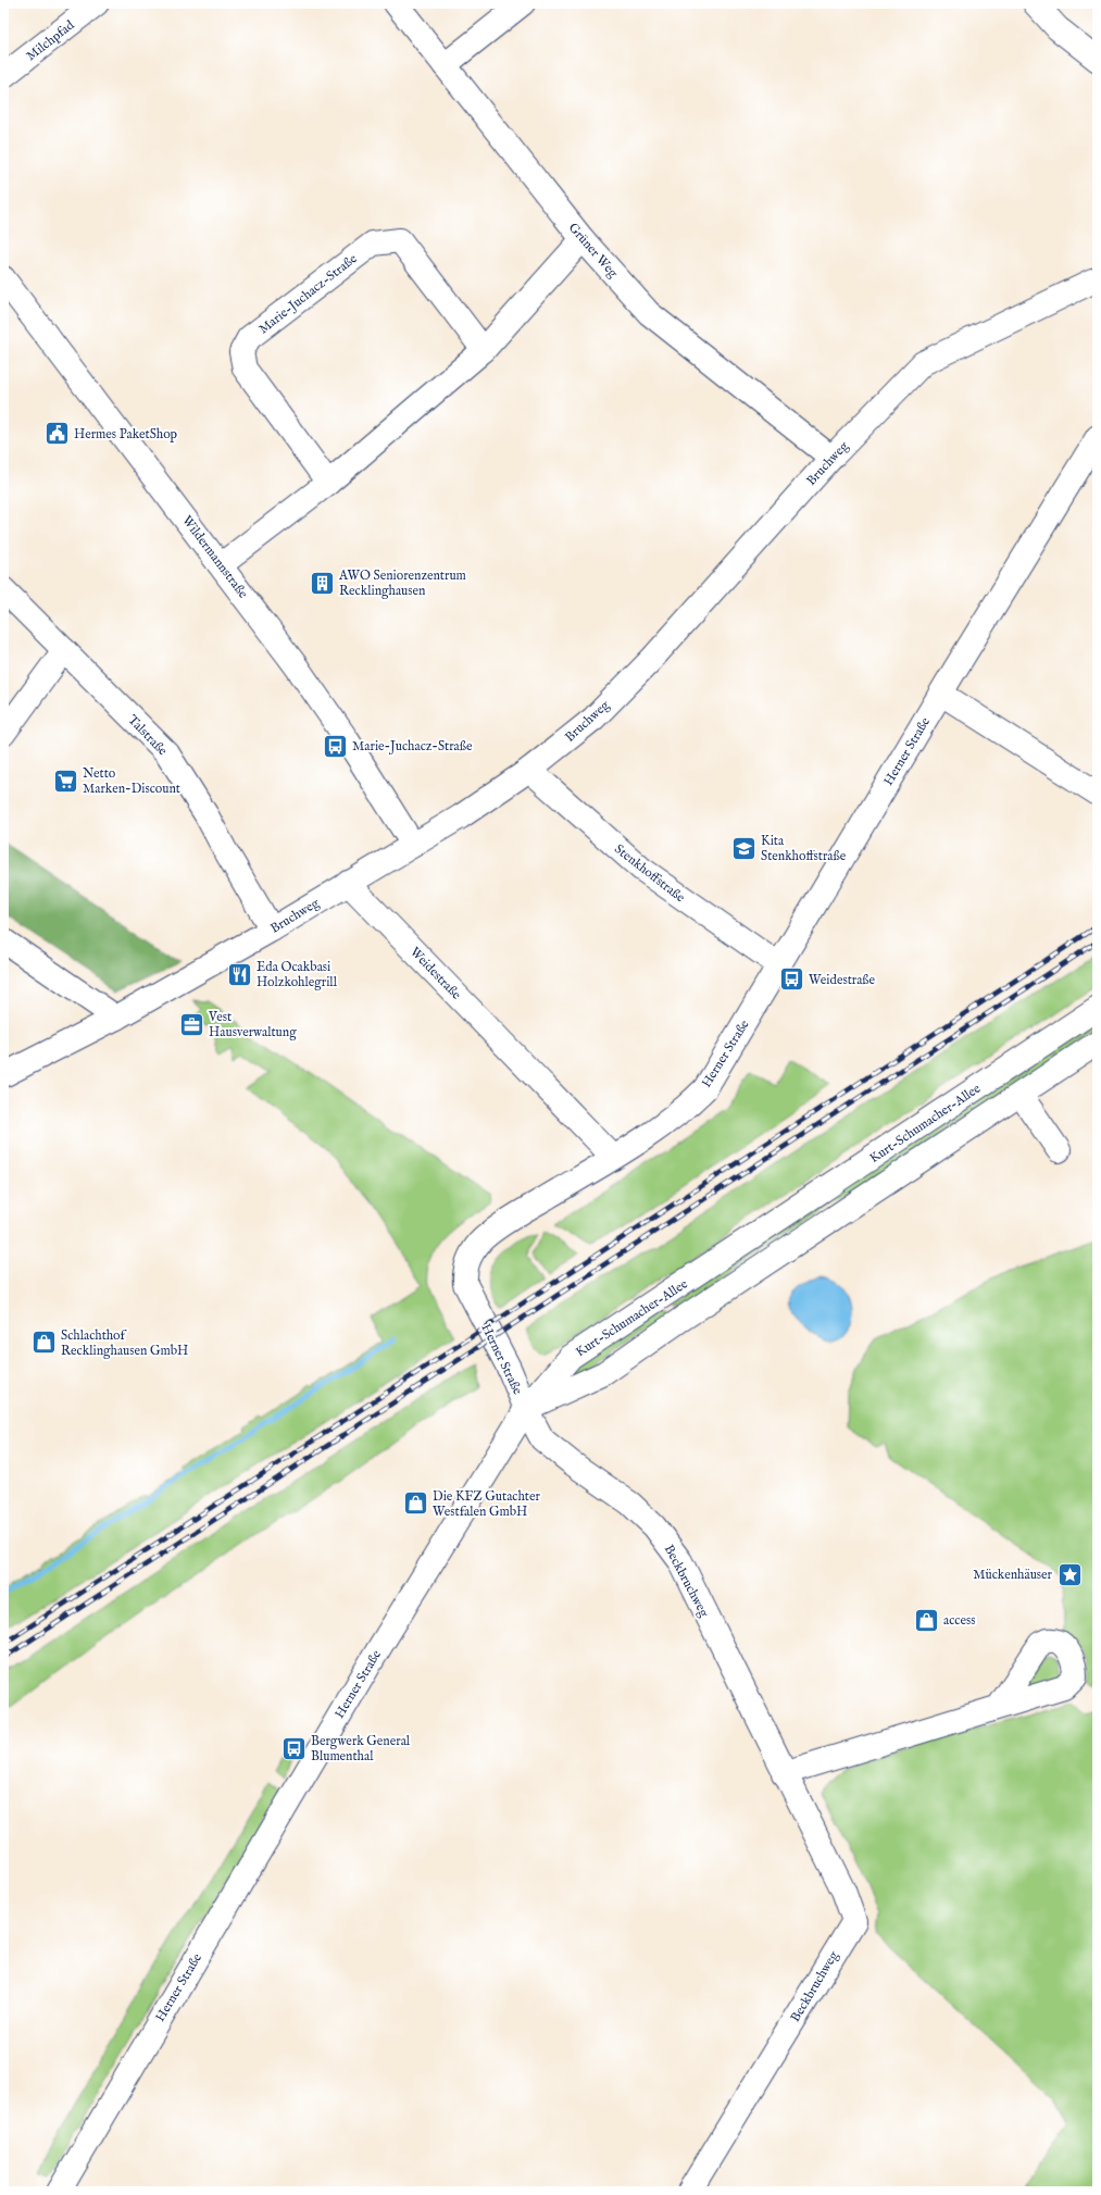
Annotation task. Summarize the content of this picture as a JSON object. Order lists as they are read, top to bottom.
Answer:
{
  "streets": {
    "street": [
      "Milchpfad",
      "Grüner Weg",
      "Marie-Juchacz-Straße",
      "Bruchweg",
      "Wildermannstraße",
      "Talstraße",
      "Herner Straße",
      "Stenkhoffstraße",
      "Weidestraße",
      "Kurt-Schumacher-Allee",
      "Beckbruchweg"
    ]
  },
  "crossings": [
    ["Grüner Weg", "Bruchweg"],
    ["Bruchweg", "Wildermannstraße"],
    ["Bruchweg", "Talstraße"],
    ["Bruchweg", "Stenkhoffstraße"],
    ["Bruchweg", "Weidestraße"],
    ["Herner Straße", "Stenkhoffstraße"],
    ["Herner Straße", "Weidestraße"],
    ["Herner Straße", "Kurt-Schumacher-Allee"],
    ["Herner Straße", "Beckbruchweg"],
    ["Kurt-Schumacher-Allee", "Beckbruchweg"]
  ],
  "places": {
    "public building": ["Hermes PaketShop"],
    "building": ["AWO Seniorenzentrum Recklinghausen"],
    "bus stop": ["Marie-Juchacz-Straße", "Weidestraße", "Bergwerk General Blumenthal"],
    "supermarket": ["Netto Marken-Discount"],
    "school or university": ["Kita Stenkhoffstraße"],
    "restaurant": ["Eda Ocakbasi Holzkohlegrill"],
    "office": ["Vest Hausverwaltung"],
    "shop": ["Schlachthof Recklinghausen GmbH", "Die KFZ Gutachter Westfalen GmbH", "access"],
    "place": ["Mückenhäuser"]
  }
}
